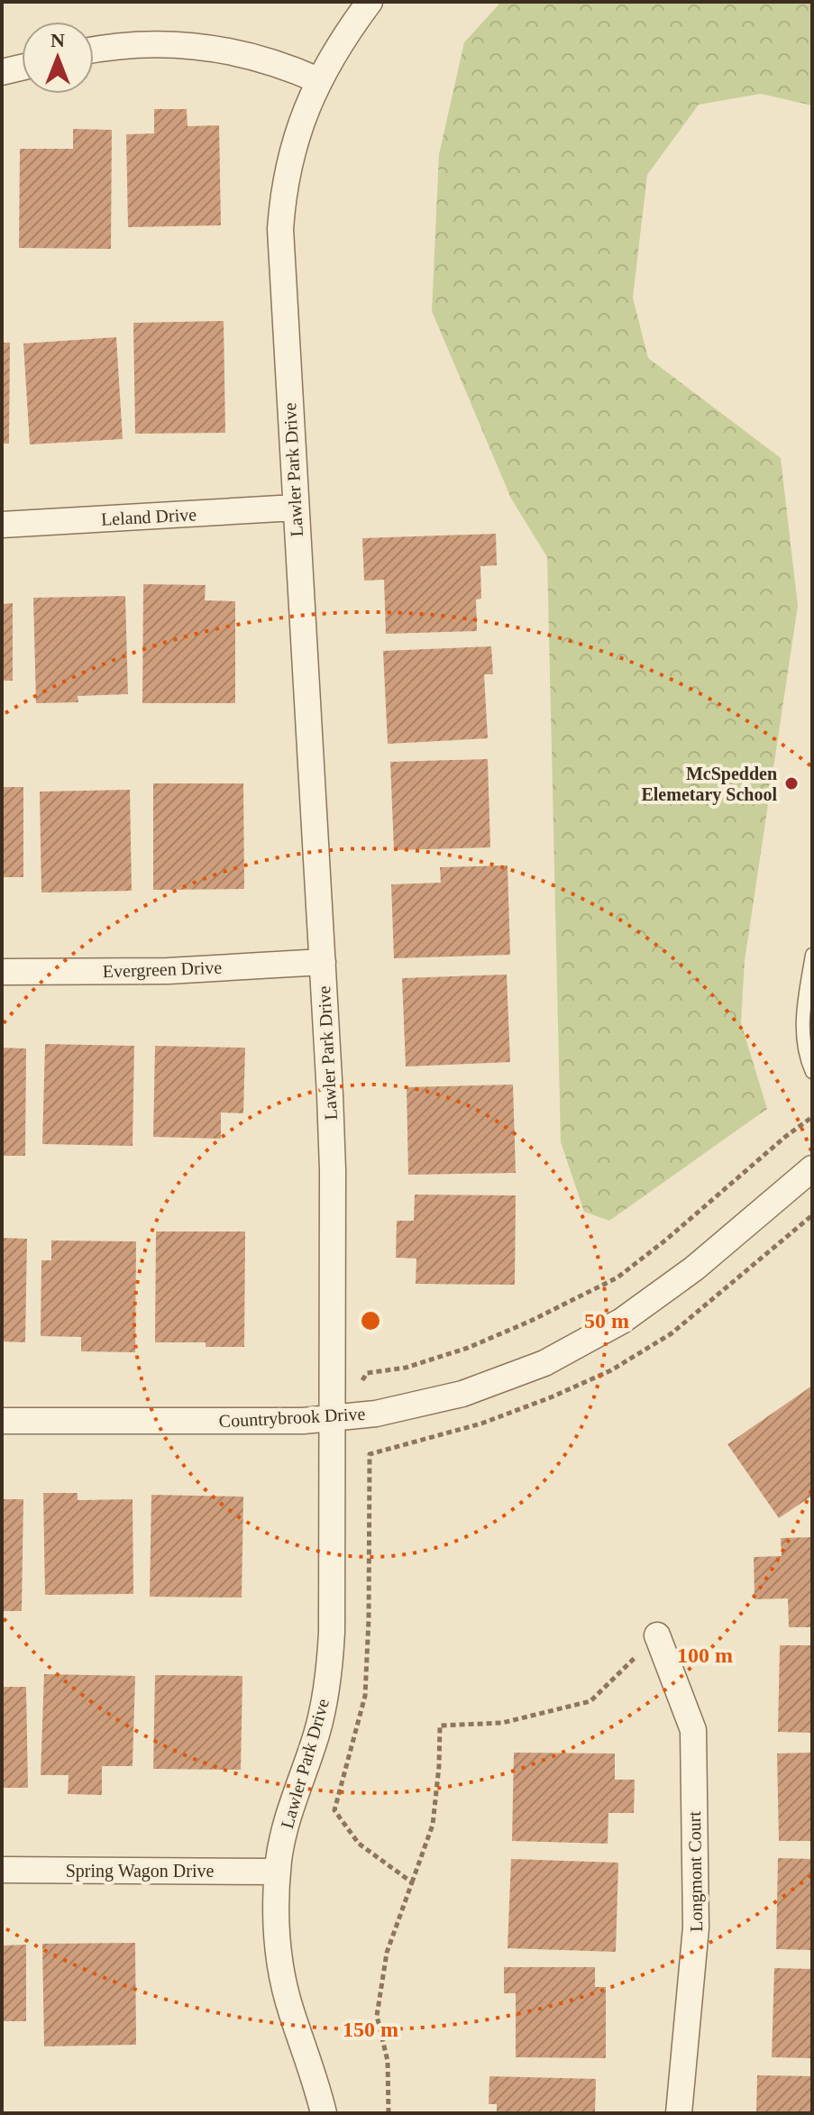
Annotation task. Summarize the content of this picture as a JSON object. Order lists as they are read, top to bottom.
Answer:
{
  "streets": {
    "street": [
      "Lawler Park Drive",
      "Leland Drive",
      "Evergreen Drive",
      "Countrybrook Drive",
      "Spring Wagon Drive",
      "Longmont Court"
    ]
  },
  "crossings": [
    ["Lawler Park Drive", "Leland Drive"],
    ["Lawler Park Drive", "Evergreen Drive"],
    ["Lawler Park Drive", "Countrybrook Drive"],
    ["Lawler Park Drive", "Spring Wagon Drive"]
  ],
  "places": ["McSpedden Elemetary School"],
  "north": "top",
  "rings": ["50 m", "100 m", "150 m"]
}
